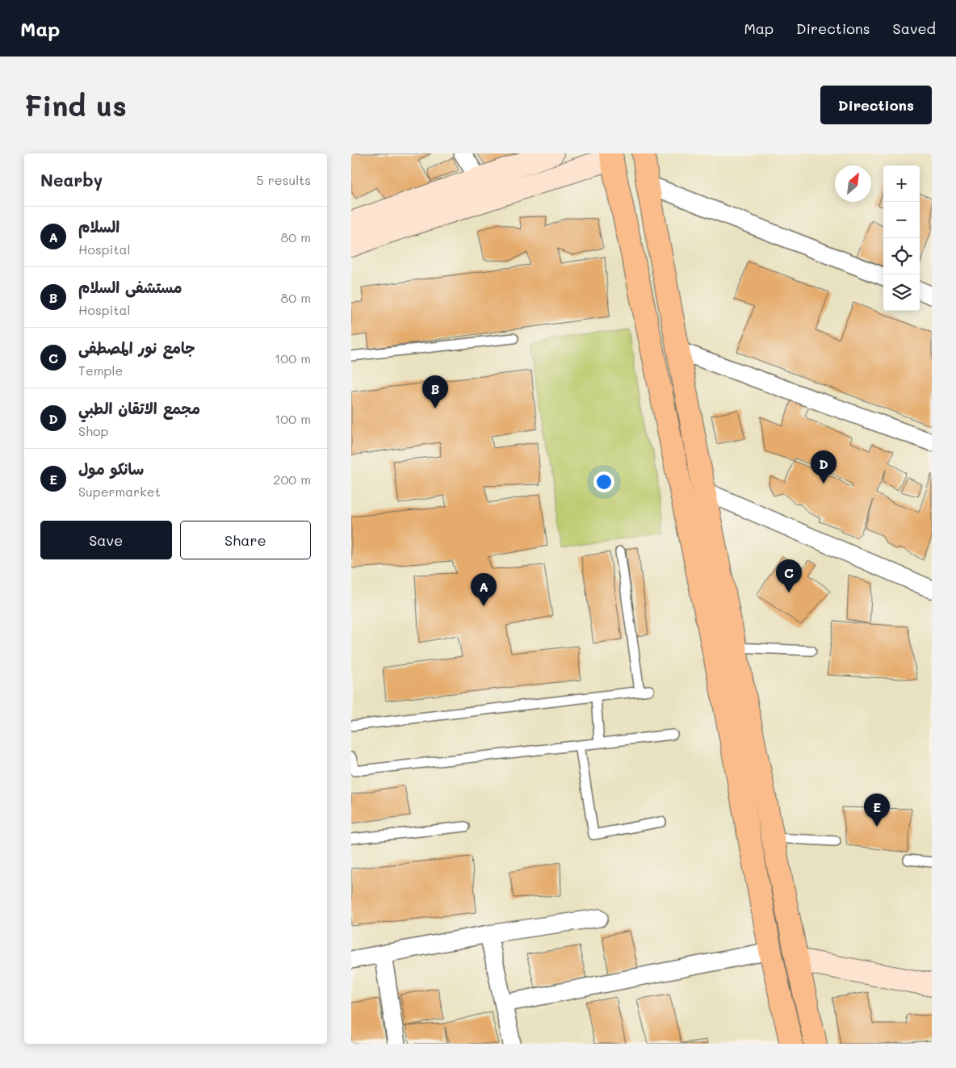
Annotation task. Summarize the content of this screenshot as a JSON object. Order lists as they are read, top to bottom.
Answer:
{
  "north": "top right",
  "page": {
    "header": "Map",
    "nav": ["Map", "Directions", "Saved"],
    "buttons": [
      "Directions",
      ["Save", "Share"]
    ],
    "title": "Find us",
    "heading": ["Nearby", "5 results"],
    "map_buttons": ["+", "−"],
    "list": [
      {
        "mark": "A",
        "name": "السلام",
        "note": "Hospital",
        "value": "80 m"
      },
      {
        "mark": "B",
        "name": "مستشفى السلام",
        "note": "Hospital",
        "value": "80 m"
      },
      {
        "mark": "C",
        "name": "جامع نور المصطفى",
        "note": "Temple",
        "value": "100 m"
      },
      {
        "mark": "D",
        "name": "مجمع الاتقان الطبي",
        "note": "Shop",
        "value": "100 m"
      },
      {
        "mark": "E",
        "name": "سانكو مول",
        "note": "Supermarket",
        "value": "200 m"
      }
    ],
    "pins": [
      "B",
      "D",
      "C",
      "A",
      "E"
    ]
  }
}
